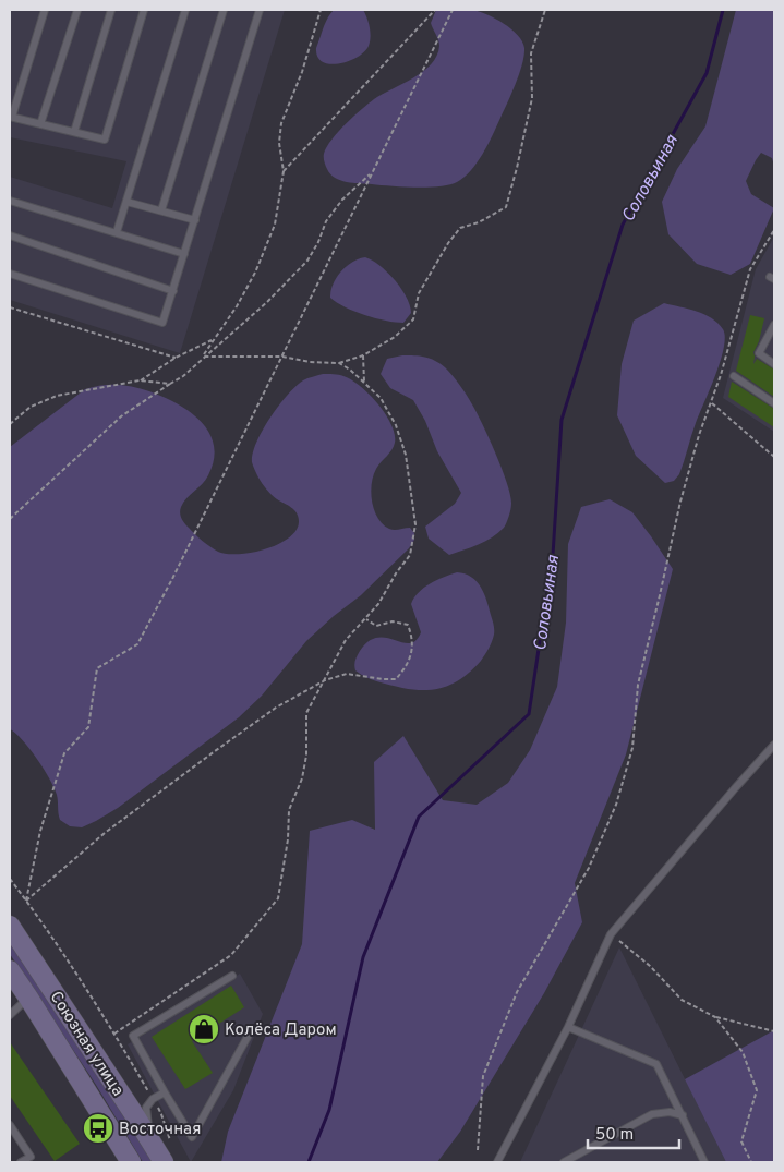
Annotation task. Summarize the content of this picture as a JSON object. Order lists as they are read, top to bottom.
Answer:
{
  "streets": {
    "main road": ["Союзная улица"]
  },
  "water": ["Соловьиная"],
  "places": {
    "shop": ["Колёса Даром"],
    "bus stop": ["Восточная"]
  },
  "scale_bar": "50 m"
}
